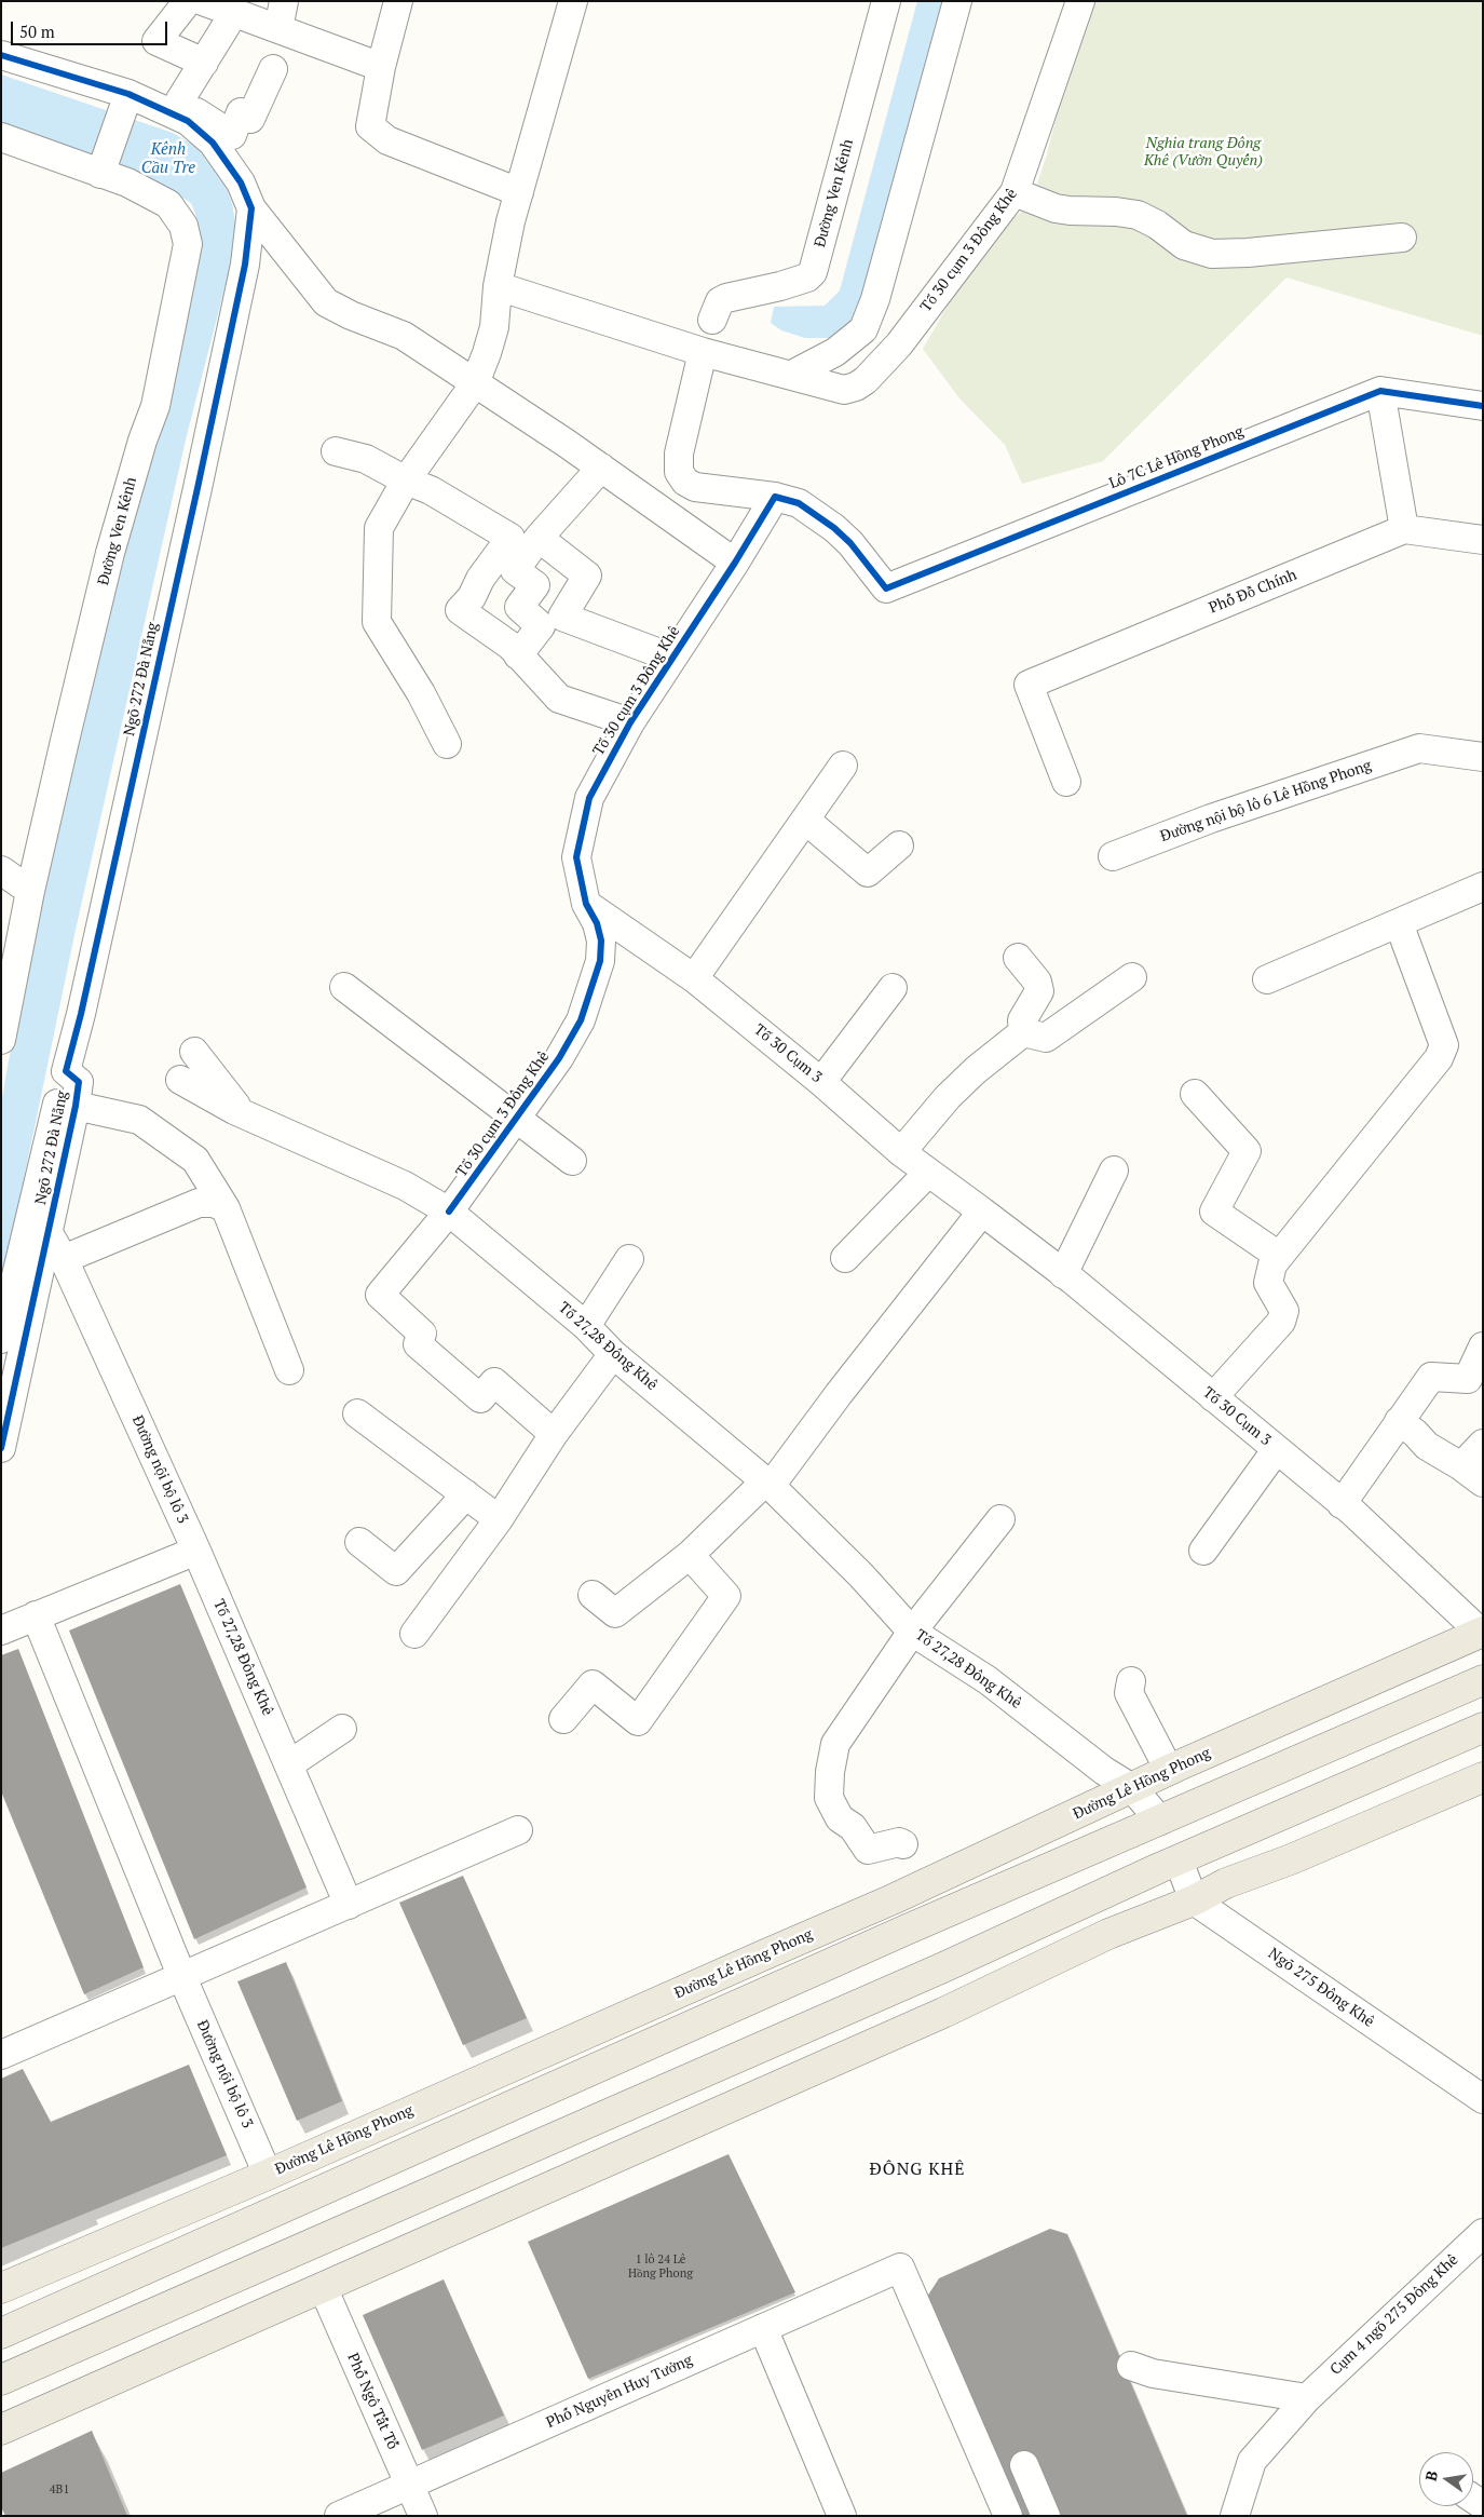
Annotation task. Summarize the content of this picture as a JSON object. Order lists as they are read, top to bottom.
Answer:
{
  "streets": {
    "main road": ["Đường Lê Hồng Phong"],
    "street": [
      "Đường Ven Kênh",
      "Tổ 30 cụm 3 Đông Khê",
      "Lô 7C Lê Hồng Phong",
      "Phố Đỗ Chính",
      "Ngõ 272 Đà Nẵng",
      "Đường nội bộ lô 6 Lê Hồng Phong",
      "Tổ 30 Cụm 3",
      "Tổ 27,28 Đông Khê",
      "Đường nội bộ lô 3",
      "Ngõ 275 Đông Khê",
      "Cụm 4 ngõ 275 Đông Khê",
      "Phố Nguyễn Huy Tưởng",
      "Phố Ngô Tất Tố"
    ]
  },
  "crossings": [
    ["Tổ 30 cụm 3 Đông Khê", "Lô 7C Lê Hồng Phong"],
    ["Tổ 30 cụm 3 Đông Khê", "Tổ 30 Cụm 3"],
    ["Tổ 30 cụm 3 Đông Khê", "Tổ 27,28 Đông Khê"],
    ["Ngõ 272 Đà Nẵng", "Đường nội bộ lô 3"],
    ["Tổ 30 Cụm 3", "Đường Lê Hồng Phong"],
    ["Tổ 27,28 Đông Khê", "Đường nội bộ lô 3"],
    ["Tổ 27,28 Đông Khê", "Đường Lê Hồng Phong"],
    ["Đường nội bộ lô 3", "Đường Lê Hồng Phong"],
    ["Phố Nguyễn Huy Tưởng", "Phố Ngô Tất Tố"]
  ],
  "districts": ["ĐÔNG KHÊ"],
  "water": ["Kênh Cầu Tre"],
  "parks": ["Nghia trang Đông Khê (Vườn Quyến)"],
  "house_numbers": ["1 lô 24 Lê Hồng Phong", "4B1"],
  "scale_bar": "50 m",
  "north": "left"
}
